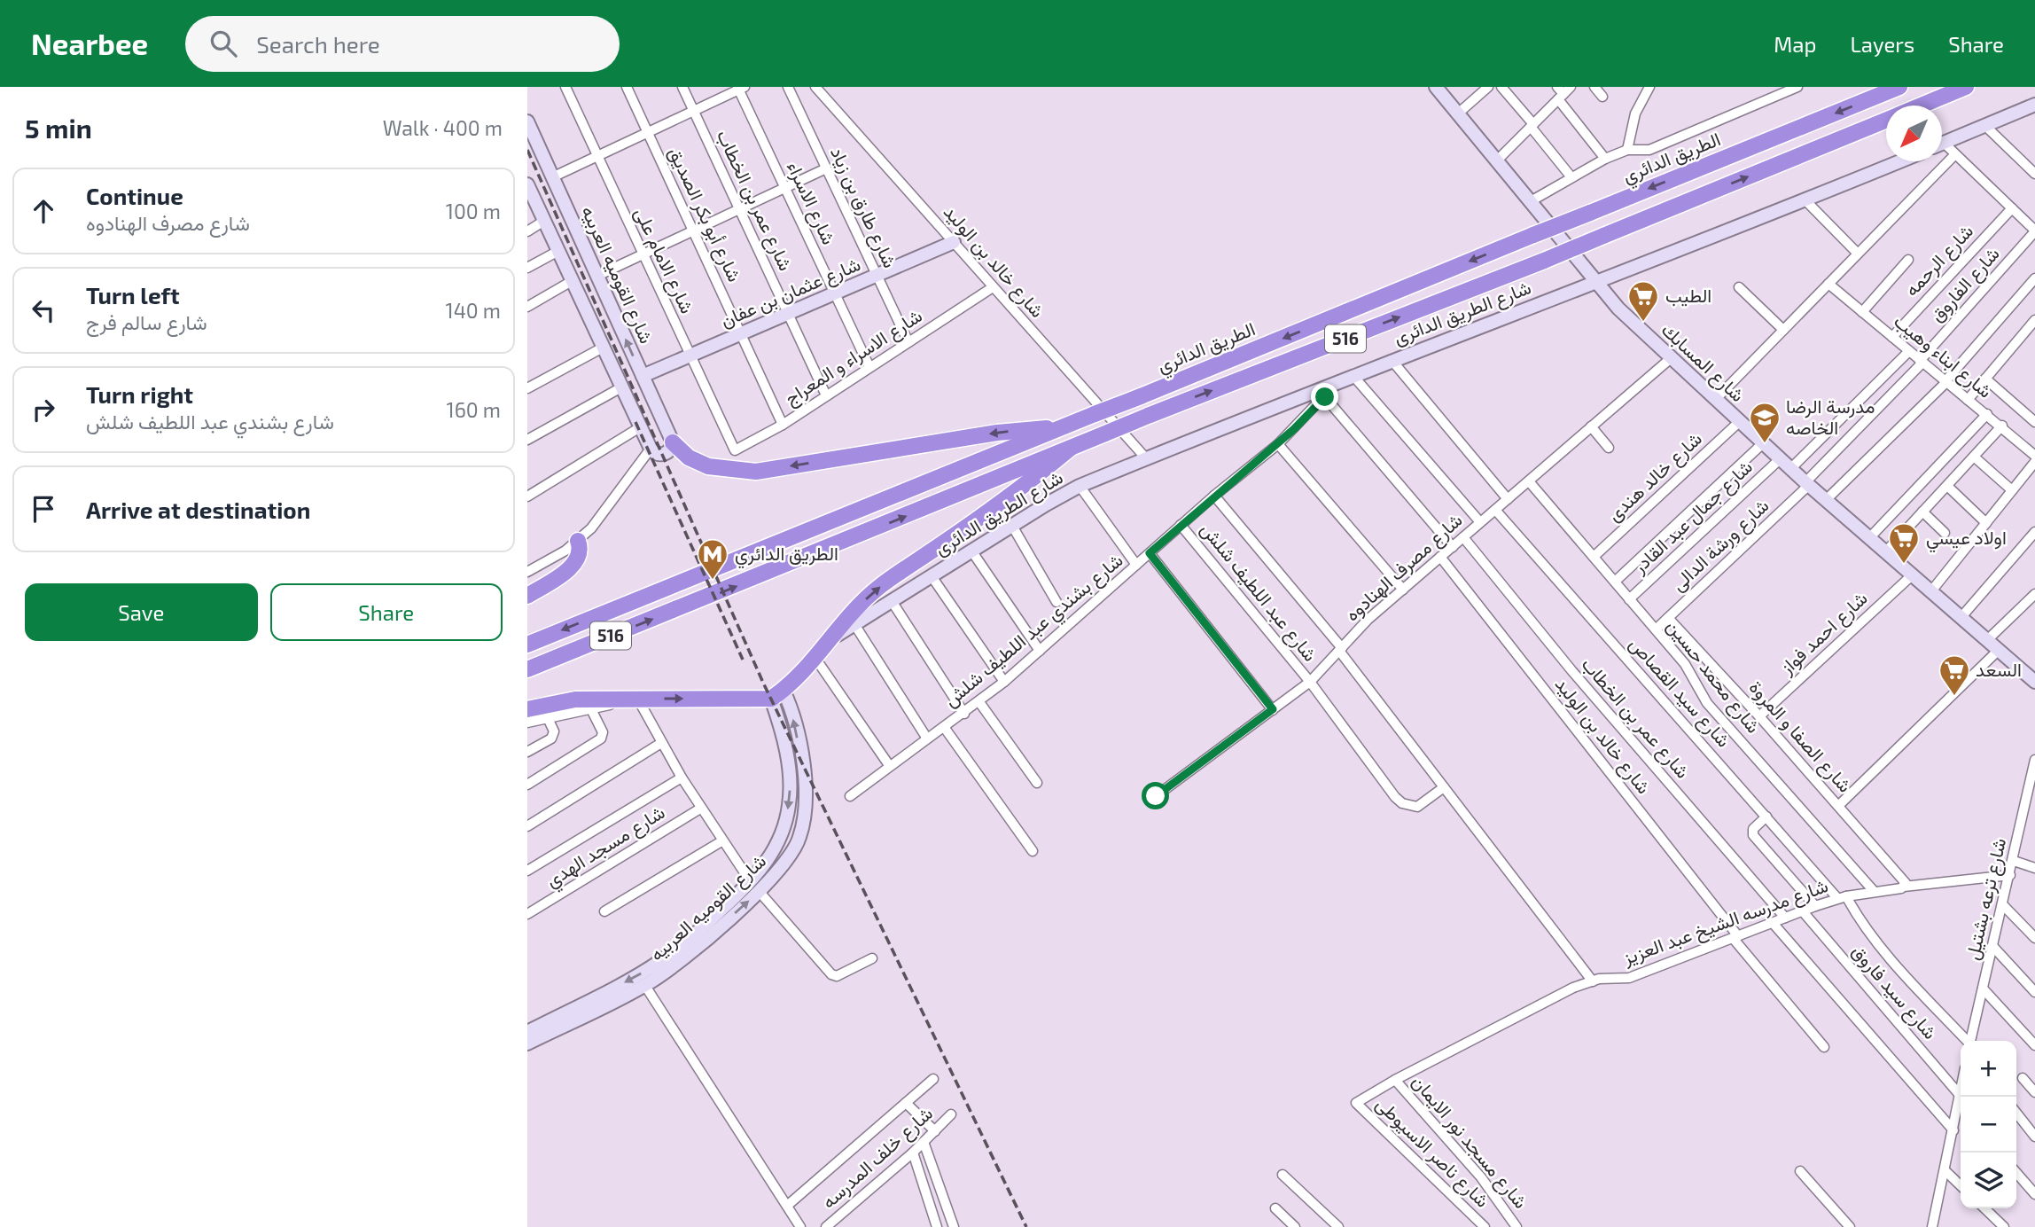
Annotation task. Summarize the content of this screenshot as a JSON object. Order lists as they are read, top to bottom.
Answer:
{
  "streets": {
    "highway": ["الطريق الدائري", "516"],
    "street": [
      "شارع عمر بن الخطاب",
      "شارع الاسراء",
      "شارع طارق بن زياد",
      "شارع أبو بكر الصديق",
      "شارع الامام على",
      "شارع الرحمه",
      "شارع خالد بن الوليد",
      "شارع القوميه العربيه",
      "شارع الفاروق",
      "شارع عثمان بن عفان",
      "شارع الطريق الدائرى",
      "شارع ابناء وهيب",
      "شارع الاسراء و المعراج",
      "شارع المسابك",
      "شارع خالد هندى",
      "شارع جمال عبد القادر",
      "شارع ورشة الدالى",
      "شارع مصرف الهنادوه",
      "شارع عبد اللطيف شلش",
      "شارع بشندي عبد اللطيف شلش",
      "شارع احمد فواز",
      "شارع محمد حسين",
      "شارع سيد القصاص",
      "شارع الصفا و المروة",
      "شارع مسجد الهدي",
      "شارع ترعه بشتيل",
      "شارع مدرسه الشيخ عبد العزيز",
      "شارع سيد فاروق",
      "شارع مسجد نور الايمان",
      "شارع ناصر الاسيوطى",
      "شارع خلف المدرسه"
    ]
  },
  "crossings": [
    ["الطريق الدائري", "شارع المسابك"],
    ["شارع عمر بن الخطاب", "شارع عثمان بن عفان"],
    ["شارع عمر بن الخطاب", "شارع الاسراء و المعراج"],
    ["شارع عمر بن الخطاب", "شارع مصرف الهنادوه"],
    ["شارع عمر بن الخطاب", "شارع مدرسه الشيخ عبد العزيز"],
    ["شارع الاسراء", "شارع عثمان بن عفان"],
    ["شارع الاسراء", "شارع الاسراء و المعراج"],
    ["شارع طارق بن زياد", "شارع عثمان بن عفان"],
    ["شارع طارق بن زياد", "شارع الاسراء و المعراج"],
    ["شارع أبو بكر الصديق", "شارع عثمان بن عفان"],
    ["شارع أبو بكر الصديق", "شارع الاسراء و المعراج"],
    ["شارع الامام على", "شارع عثمان بن عفان"],
    ["شارع الامام على", "شارع الاسراء و المعراج"],
    ["شارع الرحمه", "شارع ابناء وهيب"],
    ["شارع خالد بن الوليد", "شارع عثمان بن عفان"],
    ["شارع خالد بن الوليد", "شارع الطريق الدائرى"],
    ["شارع خالد بن الوليد", "شارع الاسراء و المعراج"],
    ["شارع خالد بن الوليد", "شارع مصرف الهنادوه"],
    ["شارع خالد بن الوليد", "شارع مدرسه الشيخ عبد العزيز"],
    ["شارع القوميه العربيه", "شارع عثمان بن عفان"],
    ["شارع الفاروق", "شارع ابناء وهيب"],
    ["شارع الفاروق", "شارع المسابك"],
    ["شارع الفاروق", "شارع ورشة الدالى"],
    ["شارع الطريق الدائرى", "شارع المسابك"],
    ["شارع الطريق الدائرى", "شارع بشندي عبد اللطيف شلش"],
    ["شارع المسابك", "شارع خالد هندى"],
    ["شارع المسابك", "شارع جمال عبد القادر"],
    ["شارع المسابك", "شارع ورشة الدالى"],
    ["شارع المسابك", "شارع مصرف الهنادوه"],
    ["شارع المسابك", "شارع احمد فواز"],
    ["شارع خالد هندى", "شارع محمد حسين"],
    ["شارع جمال عبد القادر", "شارع محمد حسين"],
    ["شارع ورشة الدالى", "شارع محمد حسين"],
    ["شارع ورشة الدالى", "شارع الصفا و المروة"],
    ["شارع مصرف الهنادوه", "شارع عبد اللطيف شلش"],
    ["شارع مصرف الهنادوه", "شارع محمد حسين"],
    ["شارع مصرف الهنادوه", "شارع سيد القصاص"],
    ["شارع عبد اللطيف شلش", "شارع بشندي عبد اللطيف شلش"],
    ["شارع احمد فواز", "شارع الصفا و المروة"],
    ["شارع محمد حسين", "شارع مدرسه الشيخ عبد العزيز"],
    ["شارع سيد القصاص", "شارع مدرسه الشيخ عبد العزيز"],
    ["شارع الصفا و المروة", "شارع مدرسه الشيخ عبد العزيز"],
    ["شارع ترعه بشتيل", "شارع مدرسه الشيخ عبد العزيز"],
    ["شارع مدرسه الشيخ عبد العزيز", "شارع سيد فاروق"],
    ["شارع مدرسه الشيخ عبد العزيز", "شارع مسجد نور الايمان"],
    ["شارع مدرسه الشيخ عبد العزيز", "شارع ناصر الاسيوطى"]
  ],
  "places": {
    "supermarket": ["الطيب", "اولاد عيسي", "السعد"],
    "school or university": ["مدرسة الرضا الخاصه"],
    "metro station": ["الطريق الدائري"]
  },
  "north": "bottom left",
  "page": {
    "header": "Nearbee",
    "search": "Search here",
    "nav": ["Map", "Layers", "Share"],
    "heading": ["5 min", "Walk · 400 m"],
    "list": [
      ["Continue", "شارع مصرف الهنادوه", "100 m"],
      ["Turn left", "شارع سالم فرج", "140 m"],
      ["Turn right", "شارع بشندي عبد اللطيف شلش", "160 m"],
      "Arrive at destination"
    ],
    "buttons": ["Save", "Share"],
    "map_buttons": ["+", "−"]
  }
}
